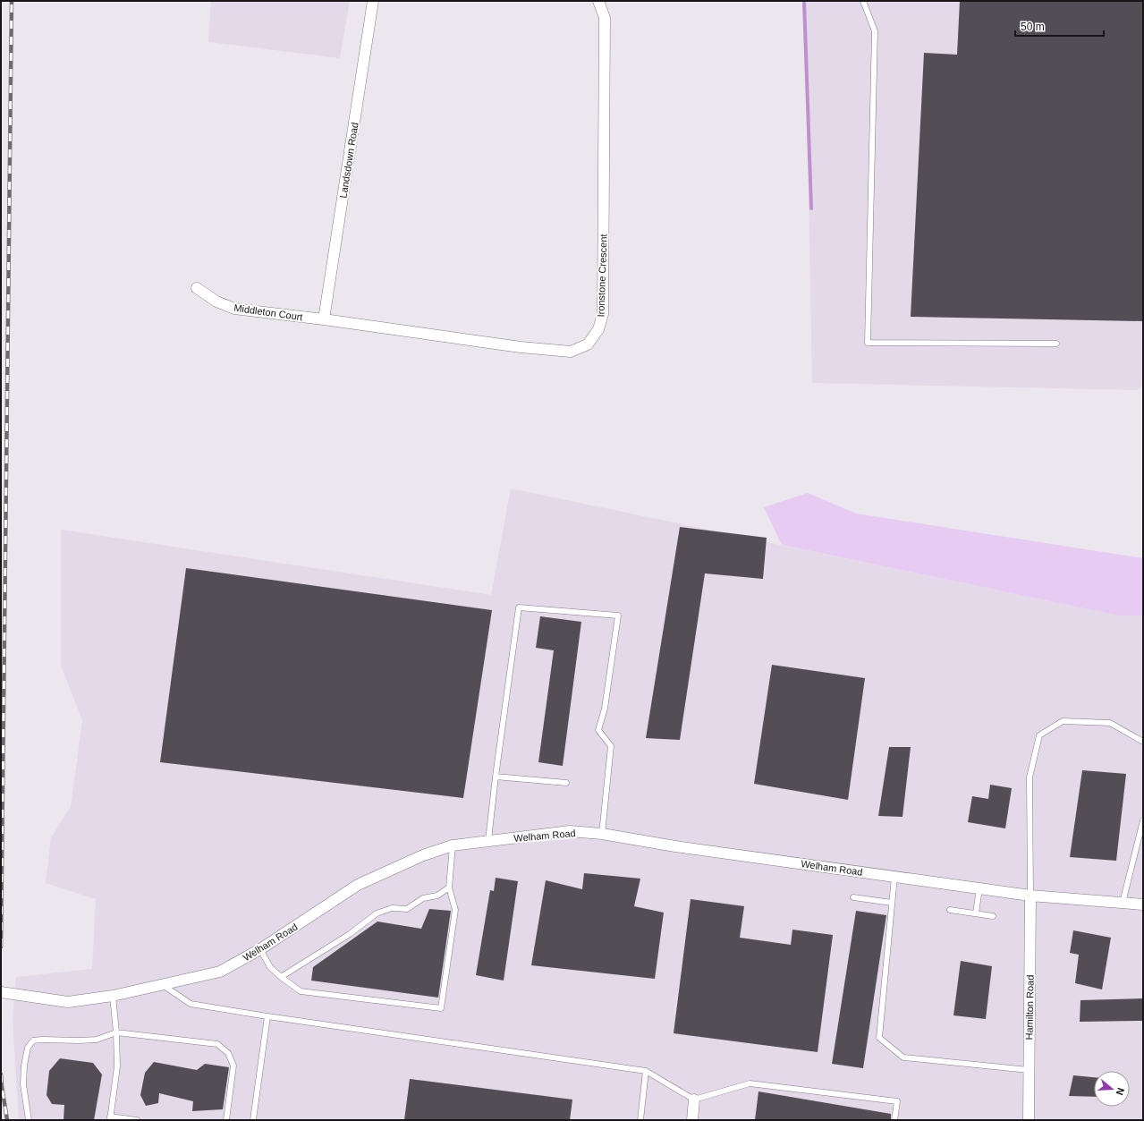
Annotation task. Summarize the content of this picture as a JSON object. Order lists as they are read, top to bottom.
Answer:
{
  "streets": {
    "street": [
      "Landsdown Road",
      "Ironstone Crescent",
      "Middleton Court",
      "Welham Road",
      "Hamilton Road"
    ]
  },
  "crossings": [
    ["Landsdown Road", "Ironstone Crescent"],
    ["Landsdown Road", "Middleton Court"],
    ["Ironstone Crescent", "Middleton Court"],
    ["Welham Road", "Hamilton Road"]
  ],
  "scale_bar": "50 m",
  "north": "right"
}
